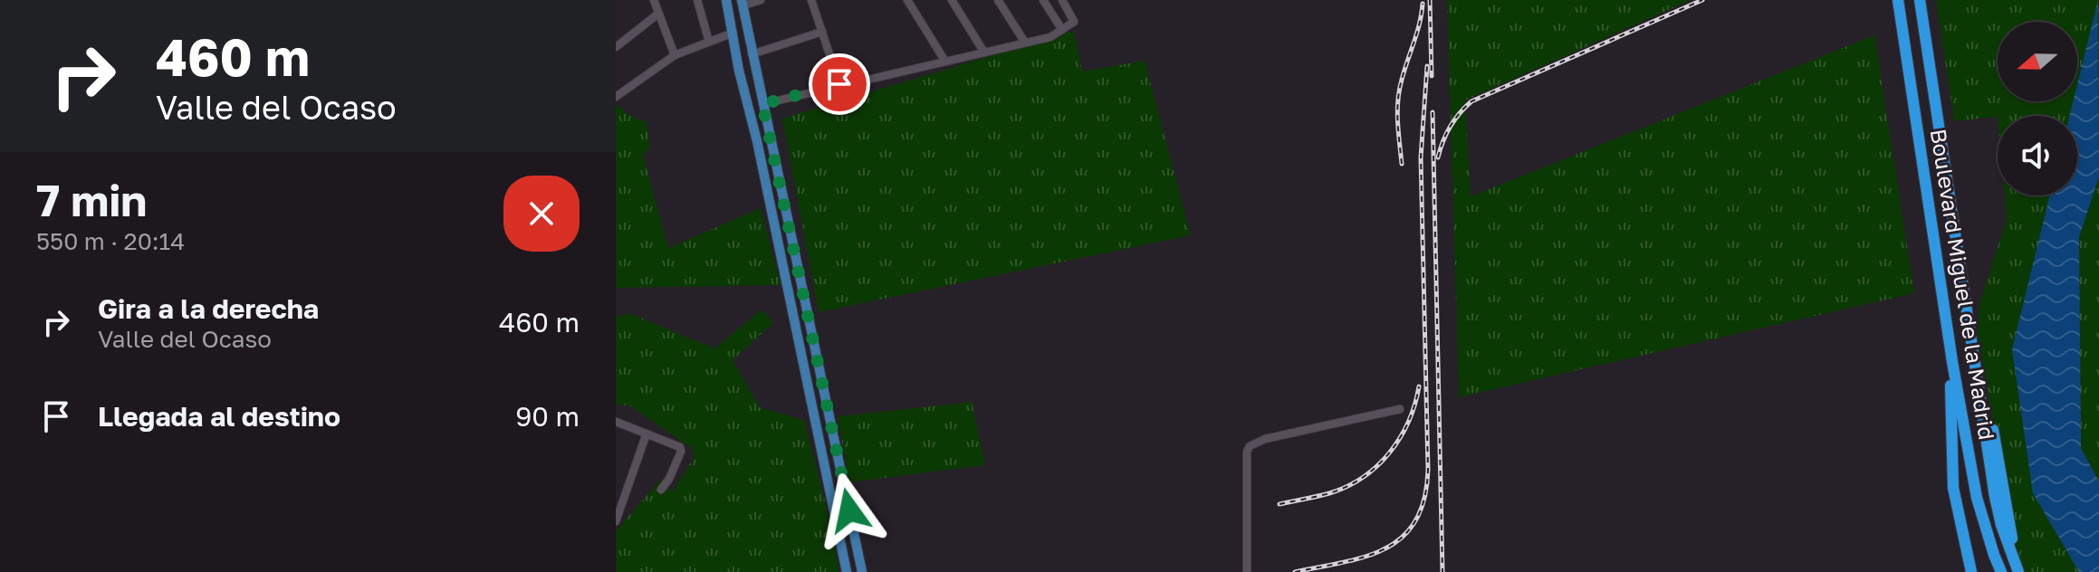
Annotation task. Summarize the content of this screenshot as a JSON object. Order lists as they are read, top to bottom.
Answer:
{
  "streets": {
    "highway": ["Boulevard Miguel de la Madrid"]
  },
  "north": "left",
  "page": {
    "turn": ["460 m", "Valle del Ocaso"],
    "heading": ["7 min", "550 m · 20:14"],
    "list": [
      {
        "name": "Gira a la derecha",
        "note": "Valle del Ocaso",
        "value": "460 m"
      },
      {
        "name": "Llegada al destino",
        "value": "90 m"
      }
    ]
  }
}
